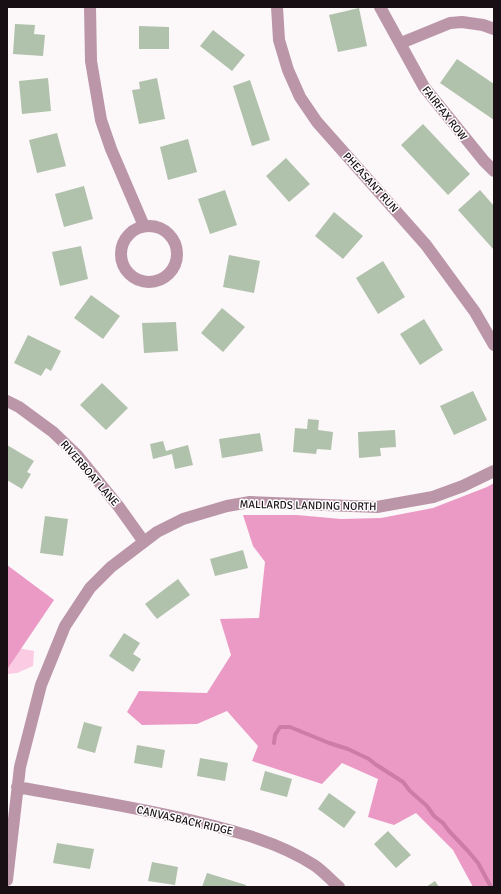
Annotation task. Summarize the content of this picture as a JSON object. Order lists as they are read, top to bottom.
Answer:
{
  "streets": {
    "street": [
      "FAIRFAX ROW",
      "PHEASANT RUN",
      "RIVERBOAT LANE",
      "MALLARDS LANDING NORTH",
      "CANVASBACK RIDGE"
    ]
  },
  "crossings": [
    ["RIVERBOAT LANE", "MALLARDS LANDING NORTH"],
    ["MALLARDS LANDING NORTH", "CANVASBACK RIDGE"]
  ]
}
